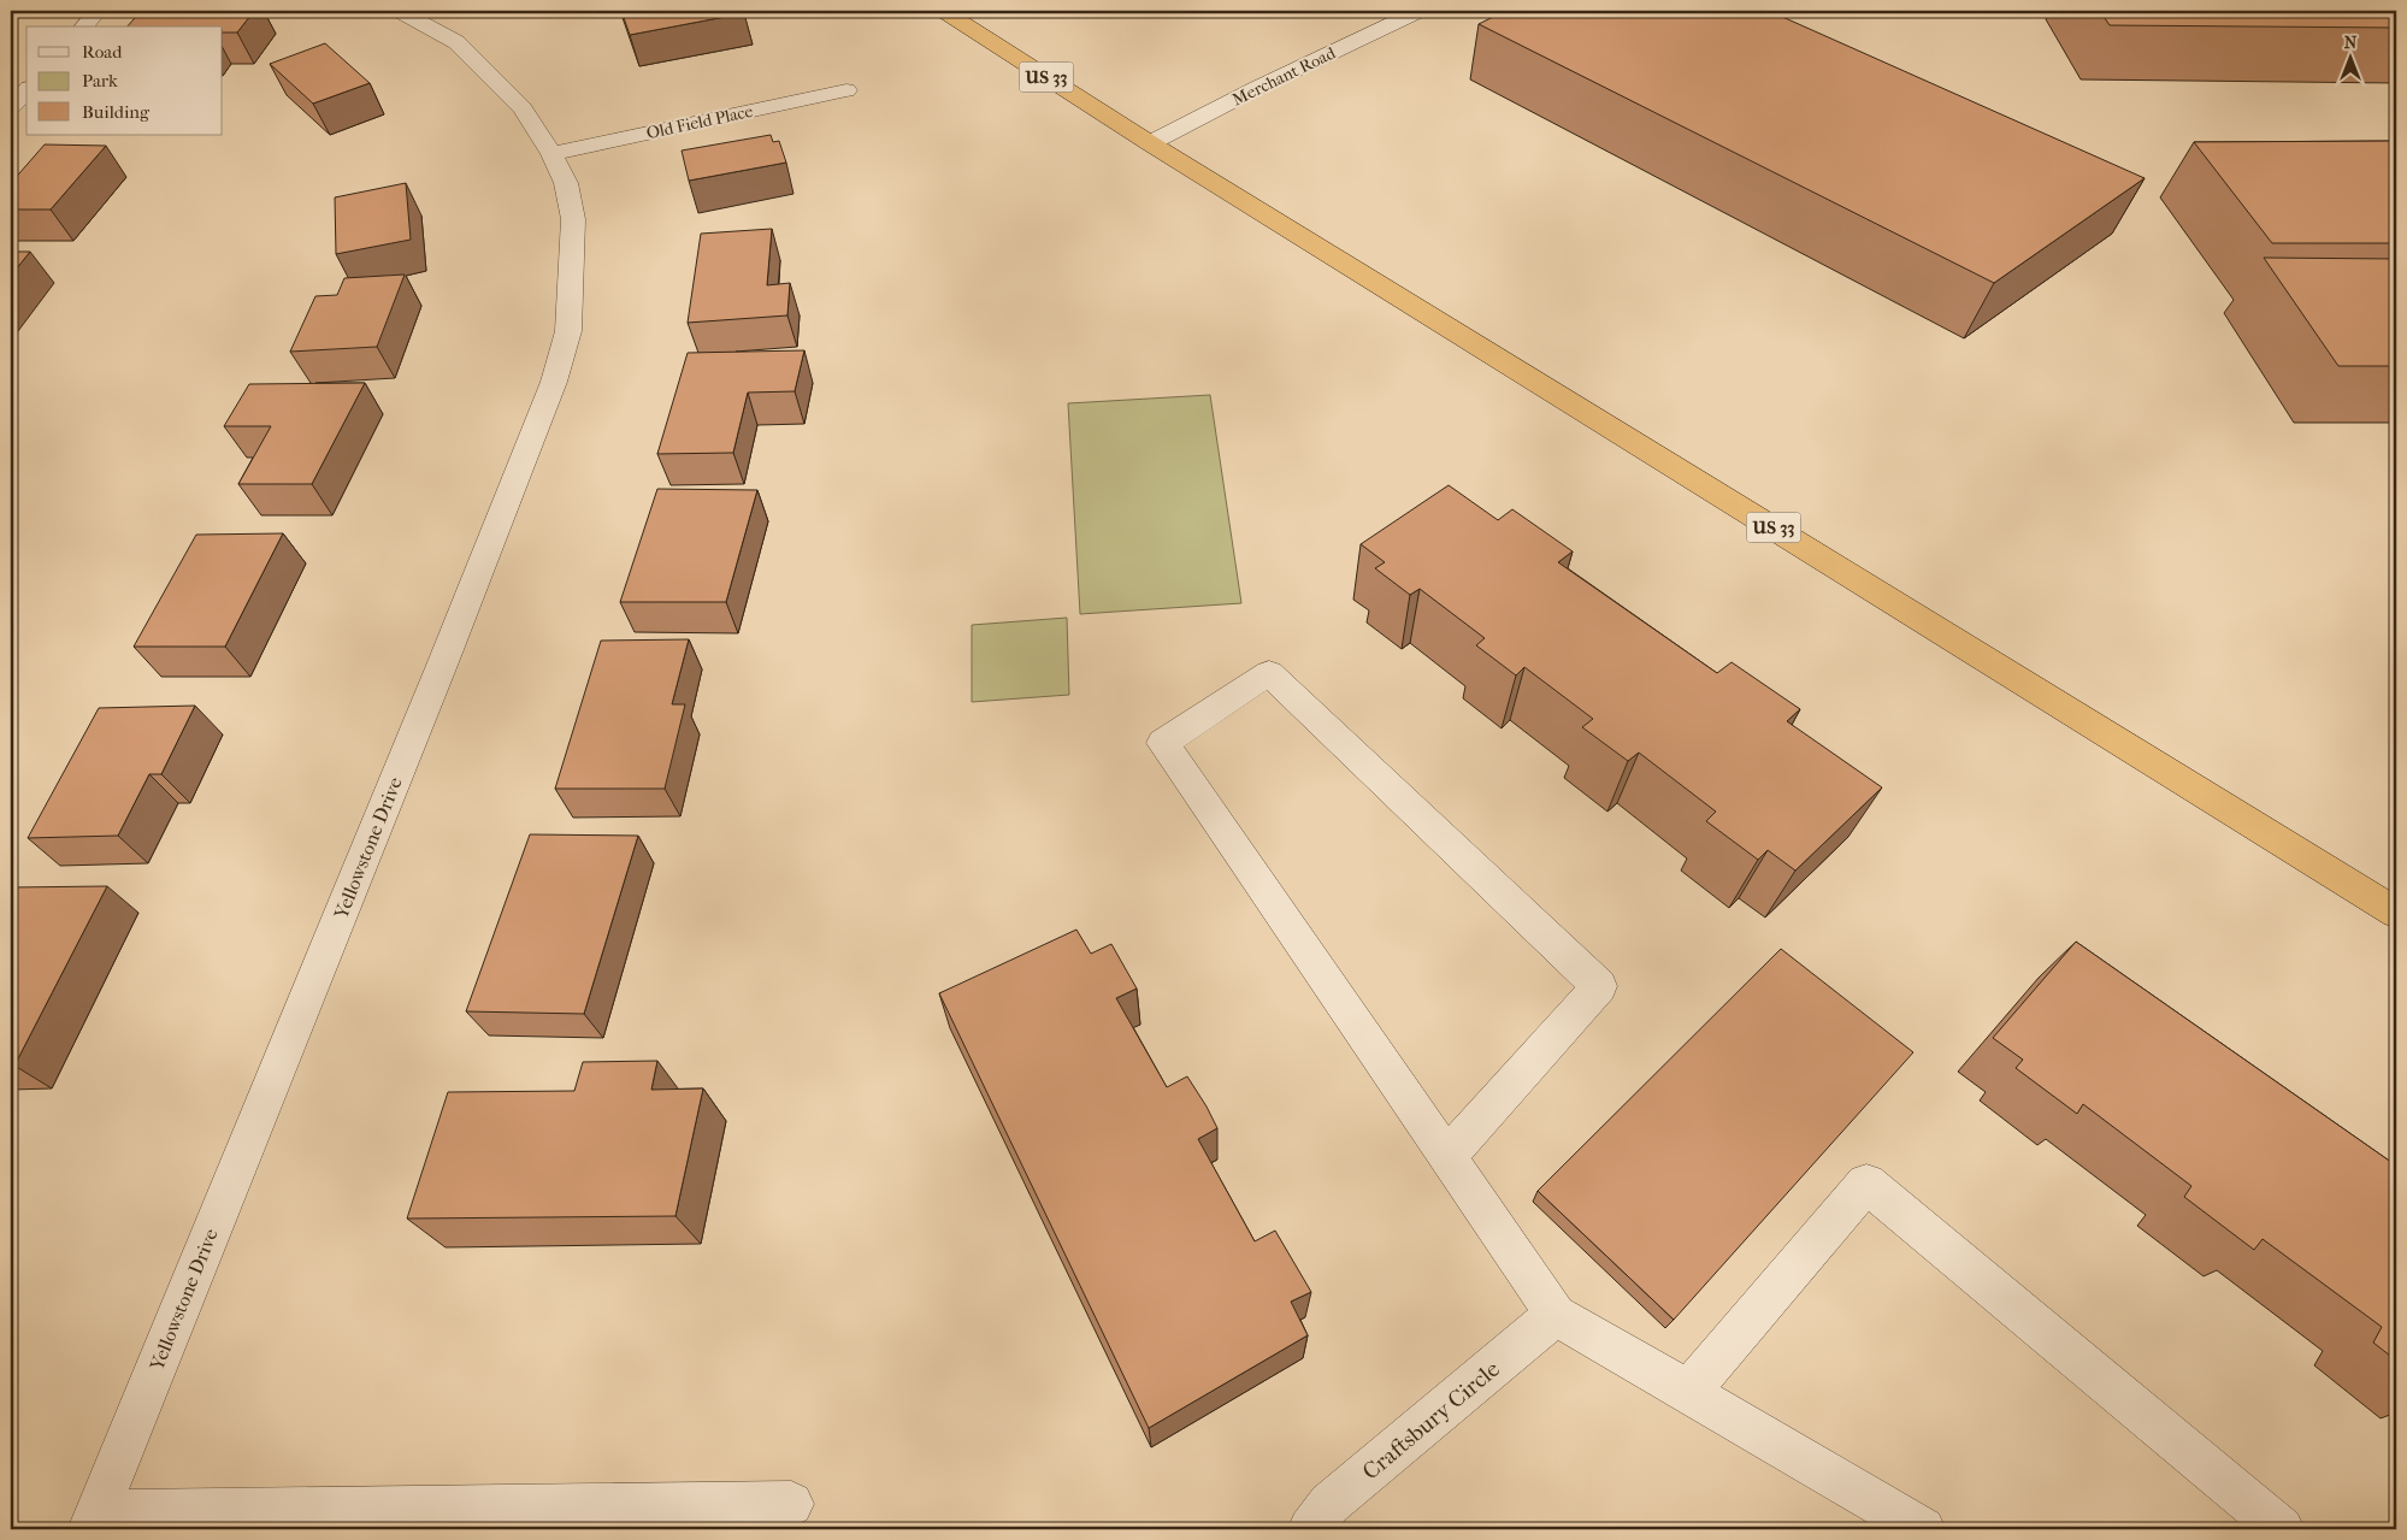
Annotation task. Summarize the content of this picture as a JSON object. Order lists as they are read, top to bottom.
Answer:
{
  "streets": {
    "highway": ["US 33"],
    "street": [
      "Merchant Road",
      "Old Field Place",
      "Yellowstone Drive",
      "Craftsbury Circle"
    ]
  },
  "crossings": [
    ["Merchant Road", "US 33"],
    ["Old Field Place", "Yellowstone Drive"]
  ],
  "legend": ["Road", "Park", "Building"],
  "north": "top"
}
